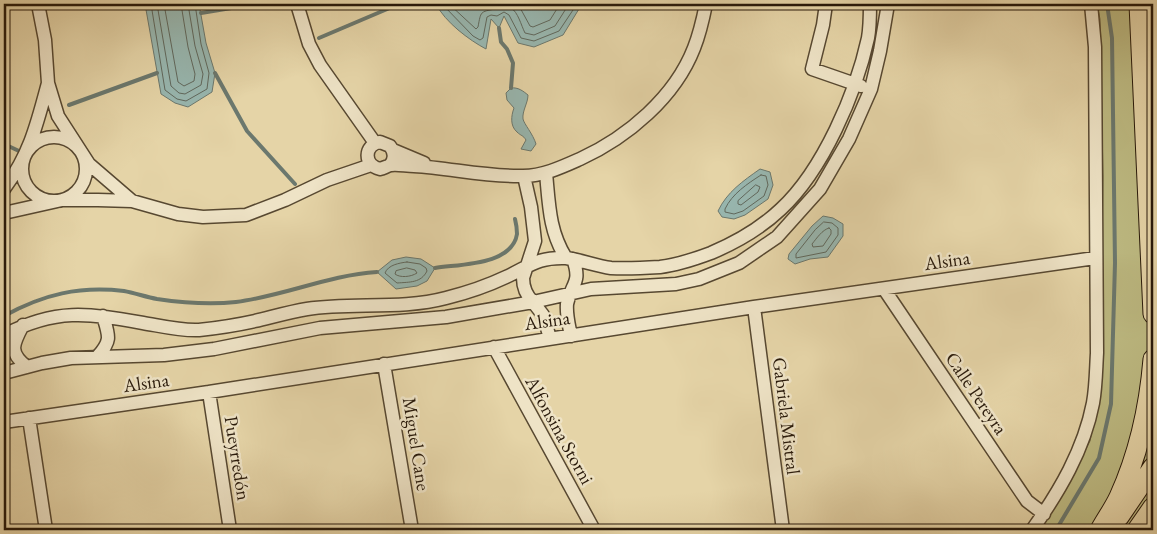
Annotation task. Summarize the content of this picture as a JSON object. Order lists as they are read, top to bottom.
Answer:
{
  "streets": {
    "street": [
      "Alsina",
      "Calle Pereyra",
      "Gabriela Mistral",
      "Alfonsina Storni",
      "Miguel Cane",
      "Pueyrredón"
    ]
  },
  "crossings": [
    ["Alsina", "Calle Pereyra"],
    ["Alsina", "Gabriela Mistral"],
    ["Alsina", "Alfonsina Storni"],
    ["Alsina", "Miguel Cane"],
    ["Alsina", "Pueyrredón"]
  ]
}
